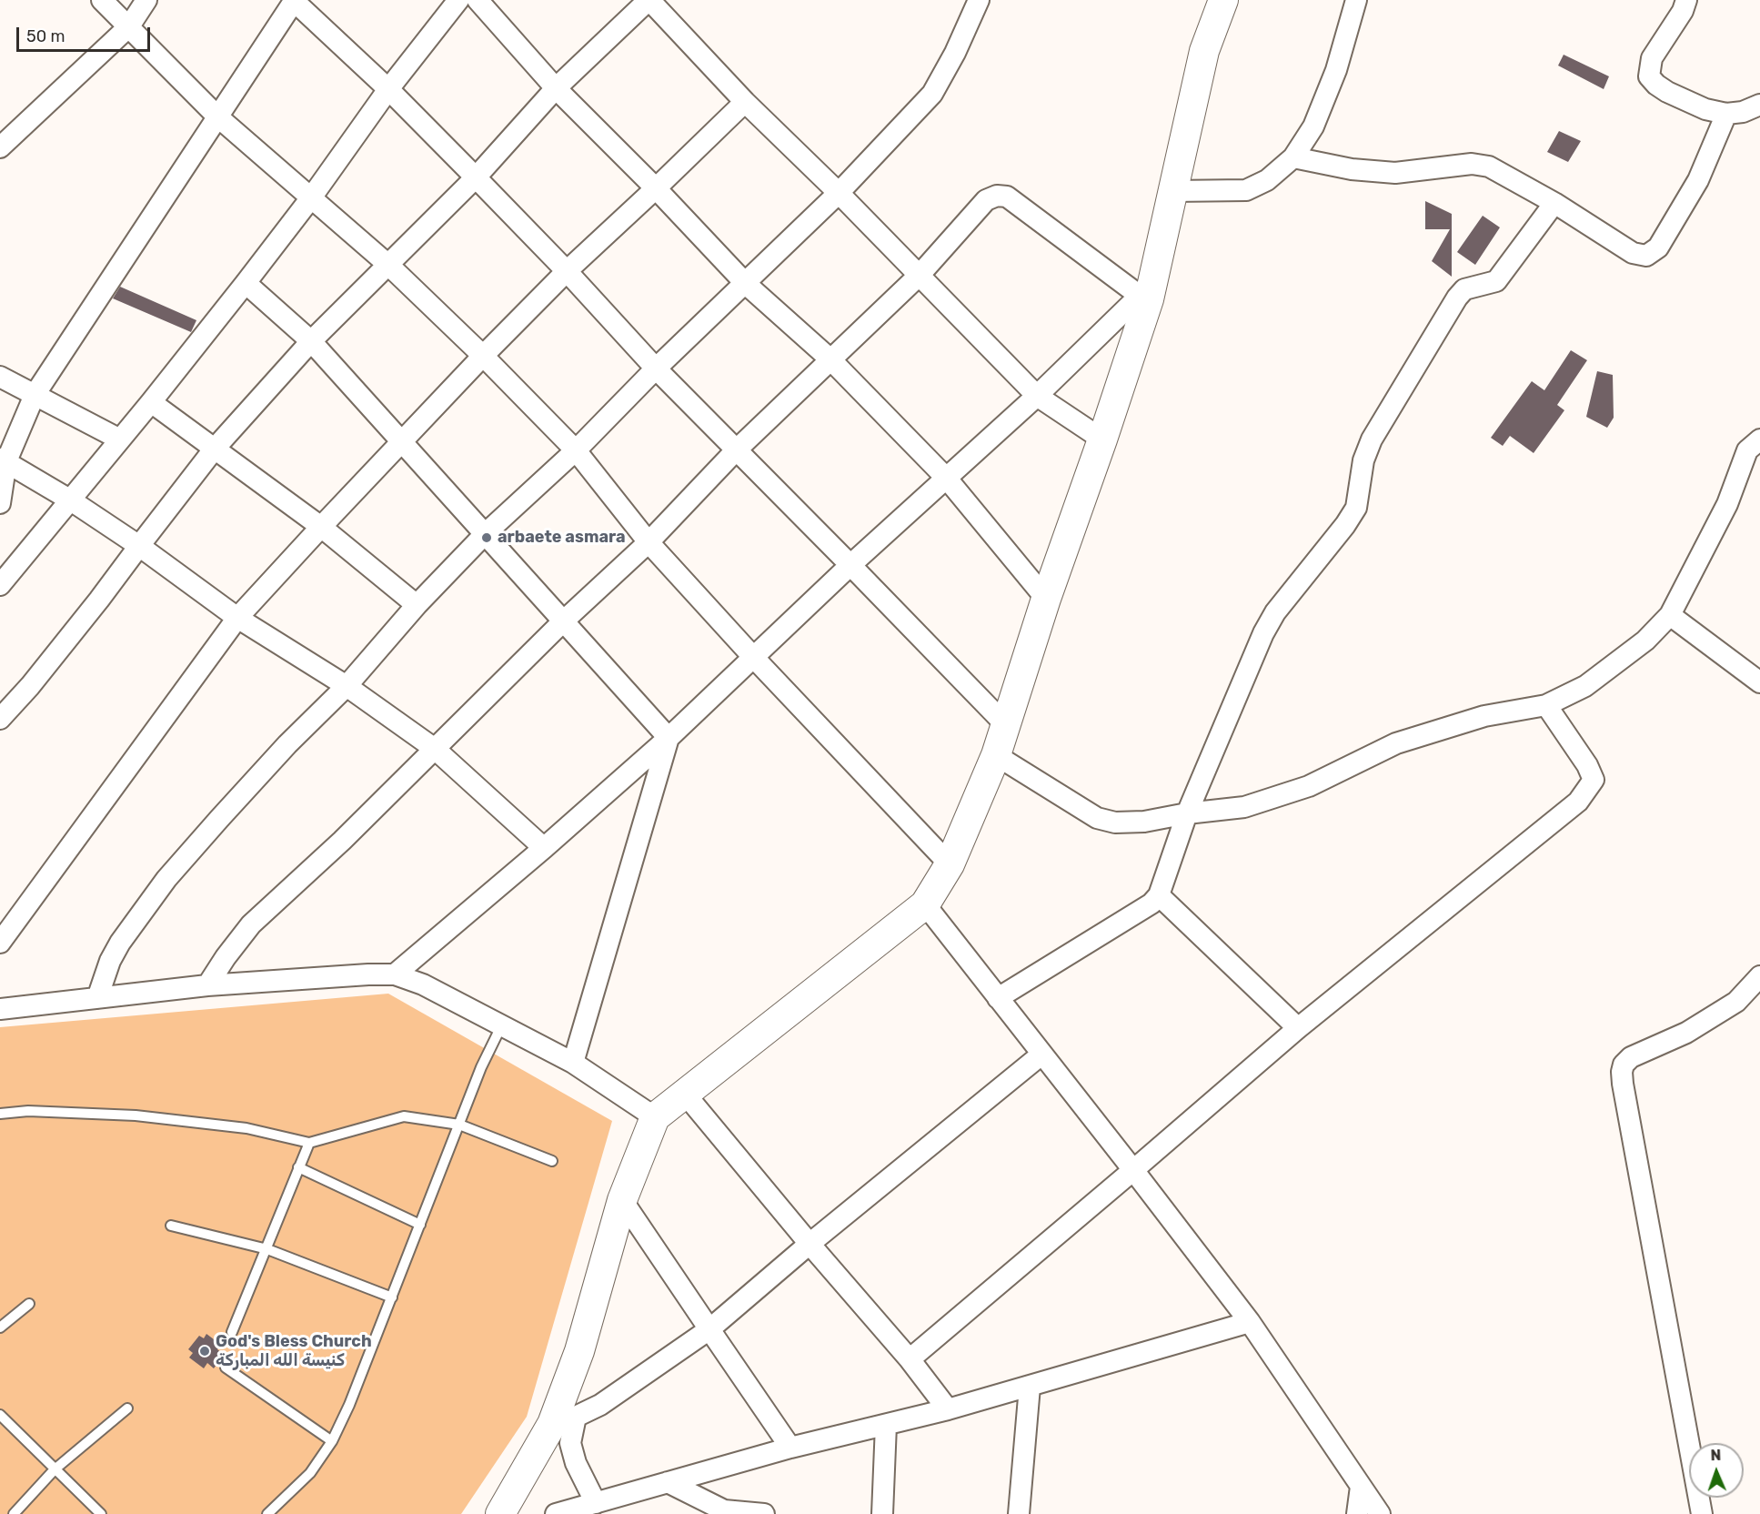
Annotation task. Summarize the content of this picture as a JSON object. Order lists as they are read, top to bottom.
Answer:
{
  "places": ["arbaete asmara", "God's Bless Church كنيسة الله المباركة"],
  "scale_bar": "50 m",
  "north": "top"
}
